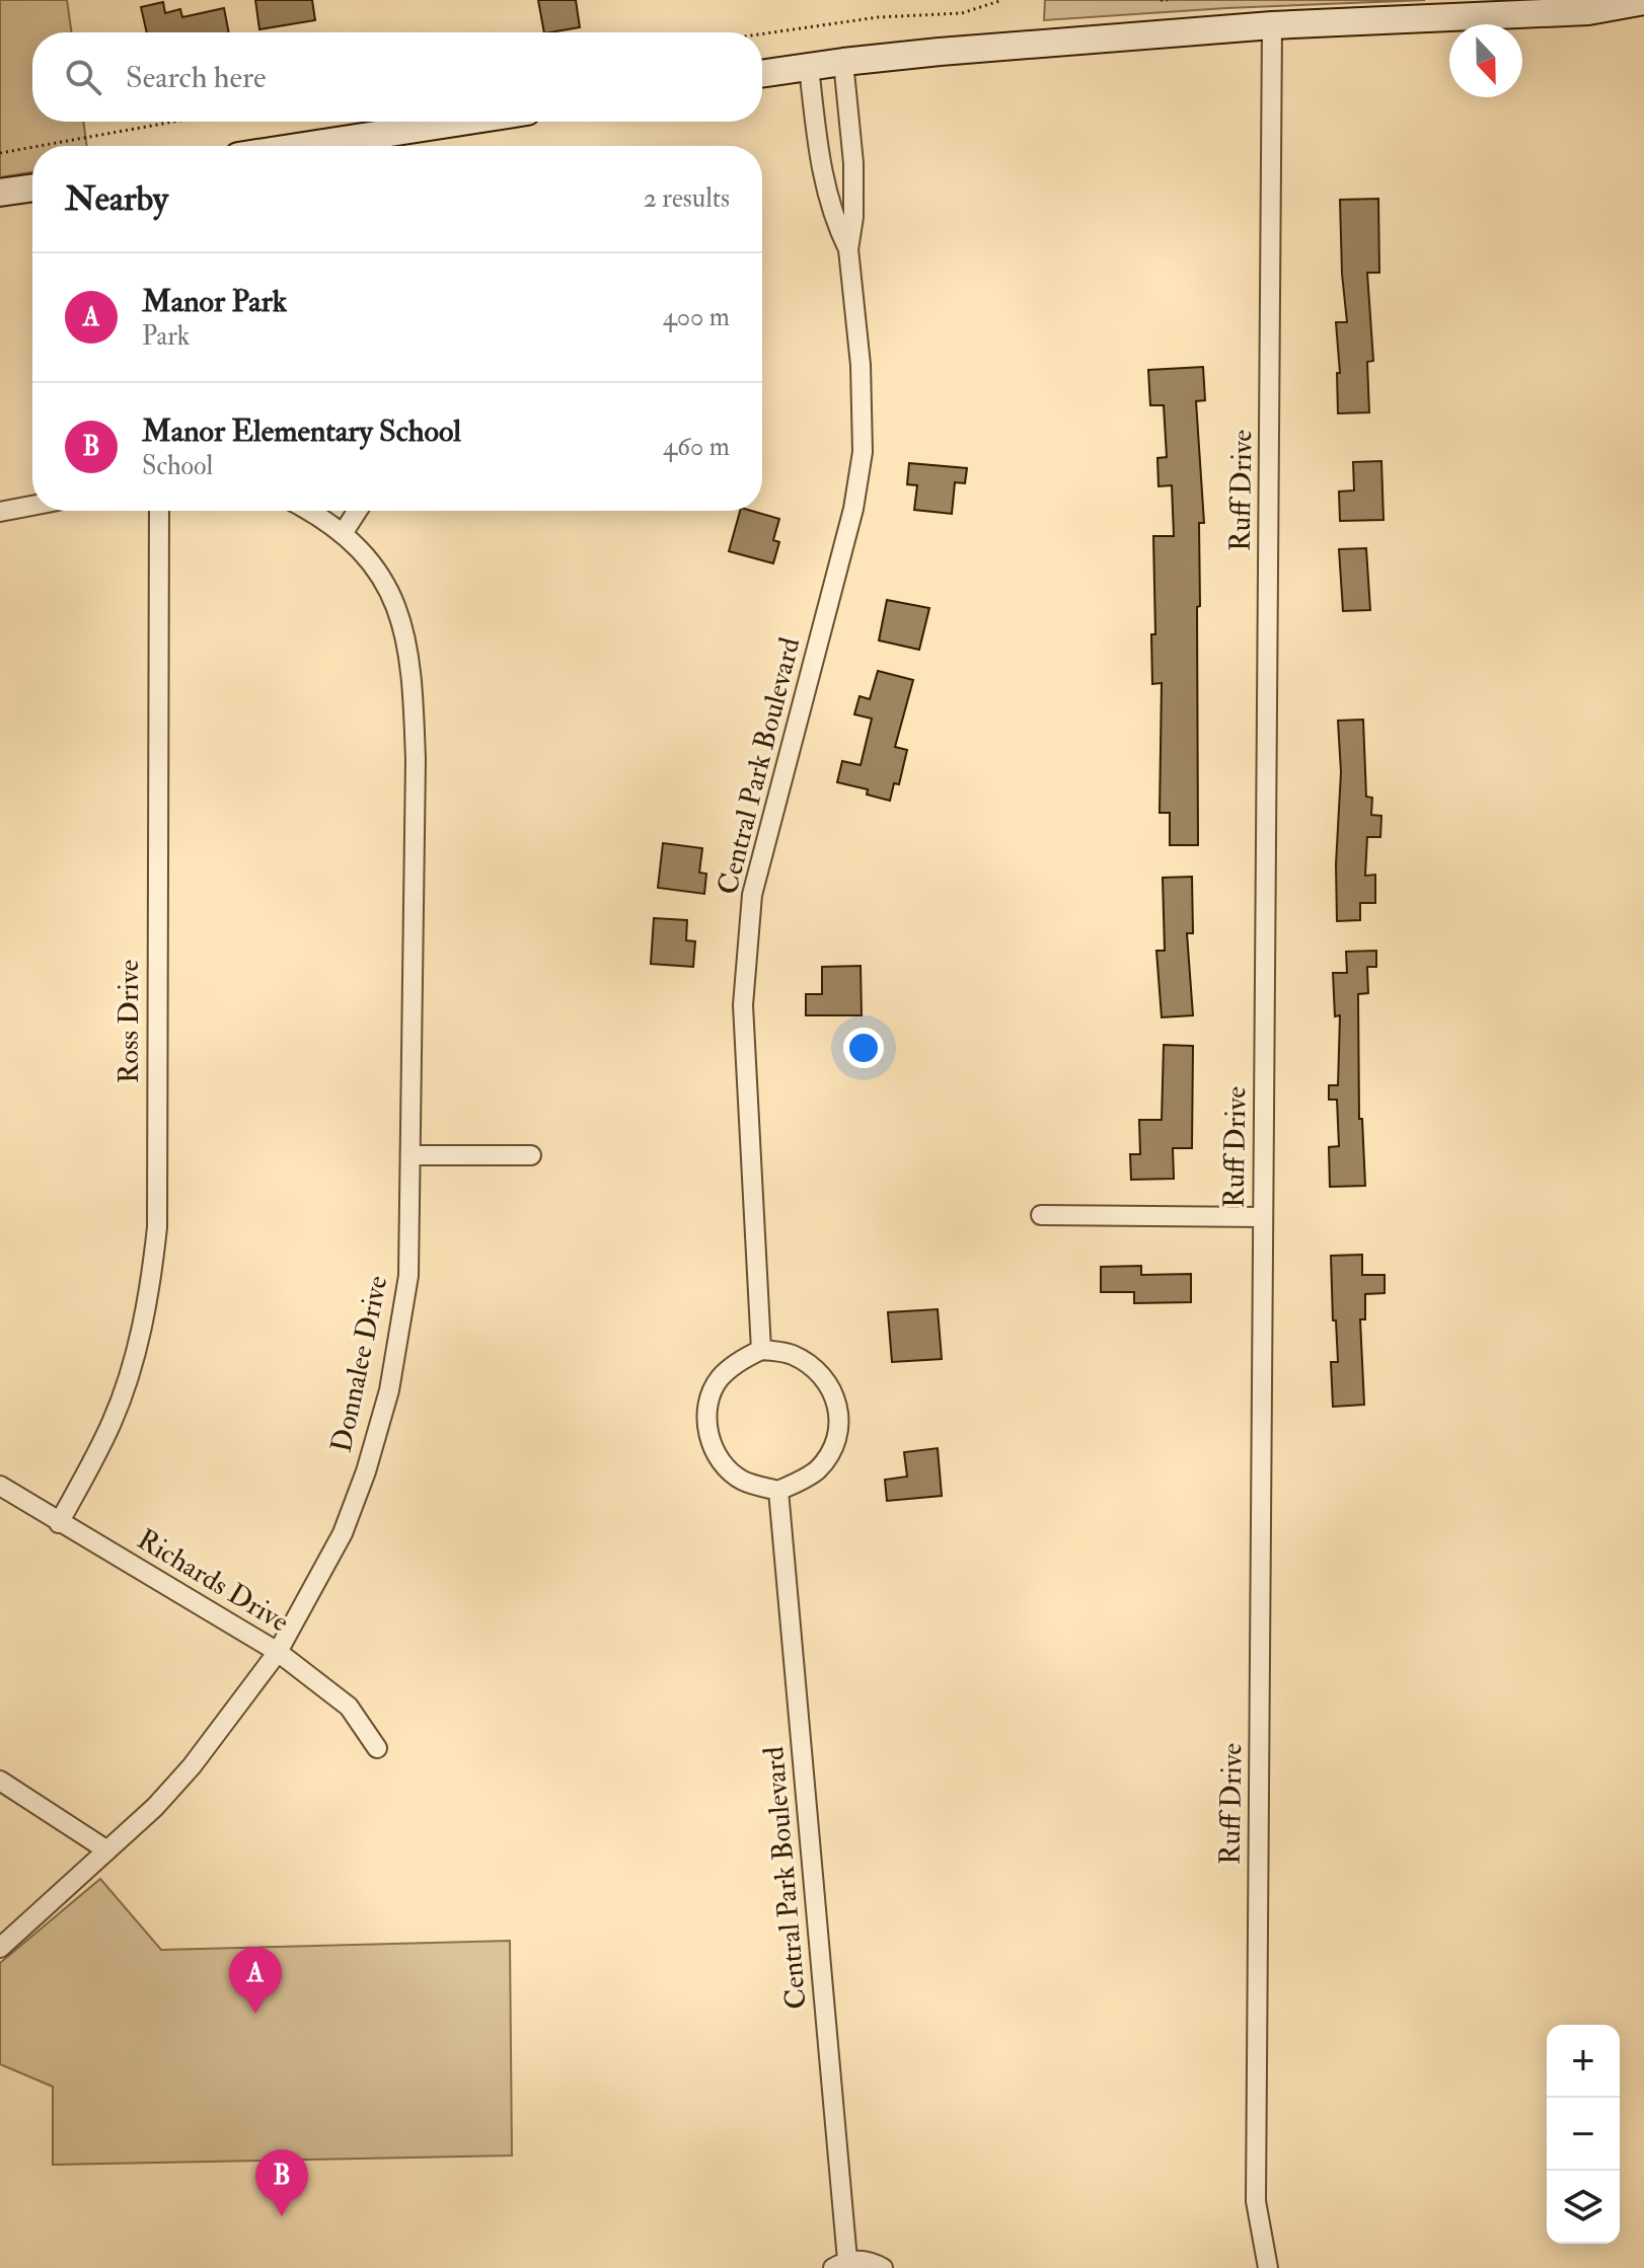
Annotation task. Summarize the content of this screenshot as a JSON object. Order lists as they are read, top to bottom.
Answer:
{
  "streets": {
    "street": [
      "Ruff Drive",
      "Central Park Boulevard",
      "Ross Drive",
      "Donnalee Drive",
      "Richards Drive"
    ]
  },
  "crossings": [
    ["Ross Drive", "Richards Drive"],
    ["Donnalee Drive", "Richards Drive"]
  ],
  "north": "bottom",
  "page": {
    "search": "Search here",
    "heading": ["Nearby", "2 results"],
    "list": [
      {
        "mark": "A",
        "name": "Manor Park",
        "note": "Park",
        "value": "400 m"
      },
      {
        "mark": "B",
        "name": "Manor Elementary School",
        "note": "School",
        "value": "460 m"
      }
    ],
    "pins": ["A", "B"],
    "map_buttons": ["+", "−"]
  }
}
